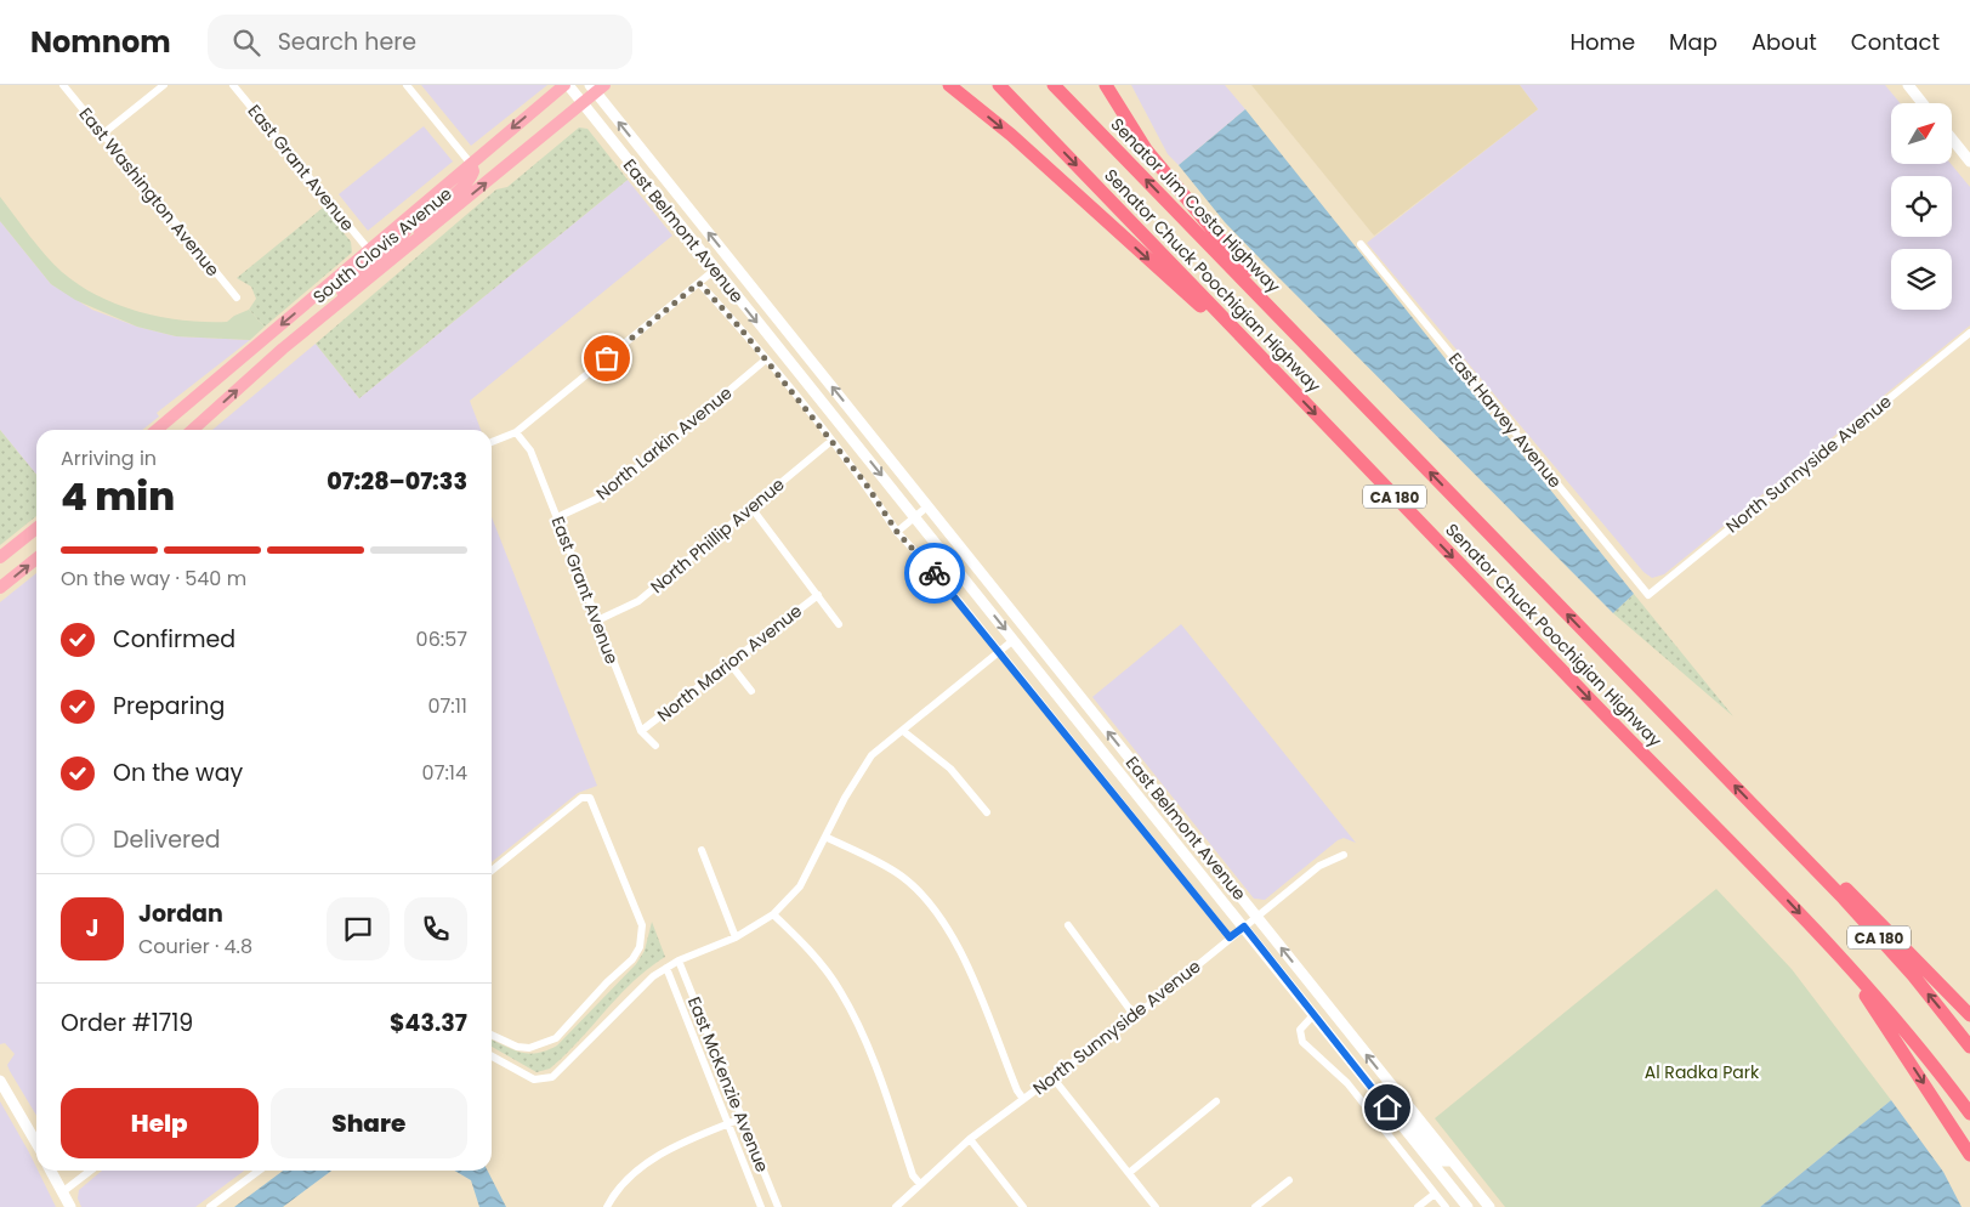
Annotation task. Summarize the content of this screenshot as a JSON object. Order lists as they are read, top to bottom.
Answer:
{
  "streets": {
    "highway": ["Senator Jim Costa Highway", "Senator Chuck Poochigian Highway", "CA 180"],
    "main road": ["South Clovis Avenue"],
    "street": [
      "East Grant Avenue",
      "East Washington Avenue",
      "East Belmont Avenue",
      "East Harvey Avenue",
      "North Larkin Avenue",
      "North Sunnyside Avenue",
      "North Phillip Avenue",
      "North Marion Avenue",
      "East McKenzie Avenue"
    ]
  },
  "crossings": [
    ["East Grant Avenue", "South Clovis Avenue"],
    ["East Grant Avenue", "North Larkin Avenue"],
    ["East Grant Avenue", "North Phillip Avenue"],
    ["East Grant Avenue", "North Marion Avenue"],
    ["Senator Jim Costa Highway", "Senator Chuck Poochigian Highway"],
    ["East Belmont Avenue", "South Clovis Avenue"],
    ["East Belmont Avenue", "North Larkin Avenue"],
    ["East Belmont Avenue", "North Sunnyside Avenue"],
    ["East Belmont Avenue", "North Phillip Avenue"],
    ["East Harvey Avenue", "North Sunnyside Avenue"]
  ],
  "parks": ["Al Radka Park"],
  "north": "top right",
  "page": {
    "header": "Nomnom",
    "search": "Search here",
    "nav": [
      "Home",
      "Map",
      "About",
      "Contact"
    ],
    "heading": ["4 min", "Arriving in", "07:28–07:33"],
    "panel": [
      "Jordan",
      "Courier · 4.8",
      "Order #1719",
      "$43.37"
    ],
    "bar": "On the way · 540 m",
    "list": [
      ["Confirmed", "06:57"],
      ["Preparing", "07:11"],
      ["On the way", "07:14"],
      "Delivered"
    ],
    "round": "J",
    "buttons": ["Help", "Share"]
  }
}
